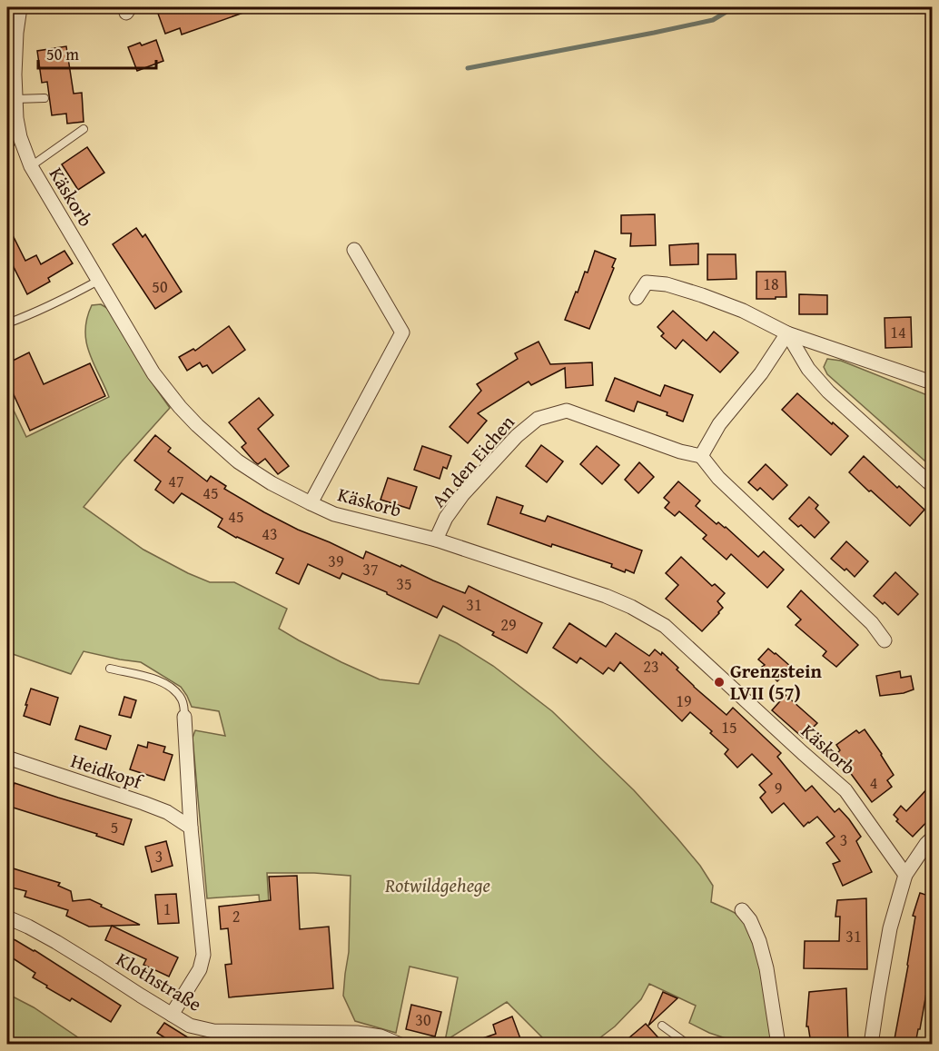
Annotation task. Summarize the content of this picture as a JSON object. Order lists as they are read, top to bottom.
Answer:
{
  "streets": {
    "street": [
      "Käskorb",
      "An den Eichen",
      "Heidkopf",
      "Klothstraße"
    ]
  },
  "crossings": [
    ["Käskorb", "An den Eichen"]
  ],
  "parks": ["Rotwildgehege"],
  "places": ["Grenzstein LVII (57)"],
  "house_numbers": [
    "18",
    "50",
    "14",
    "47",
    "45",
    "45",
    "43",
    "39",
    "37",
    "35",
    "31",
    "29",
    "23",
    "19",
    "15",
    "4",
    "9",
    "5",
    "3",
    "3",
    "1",
    "2",
    "31",
    "30"
  ],
  "scale_bar": "50 m"
}
